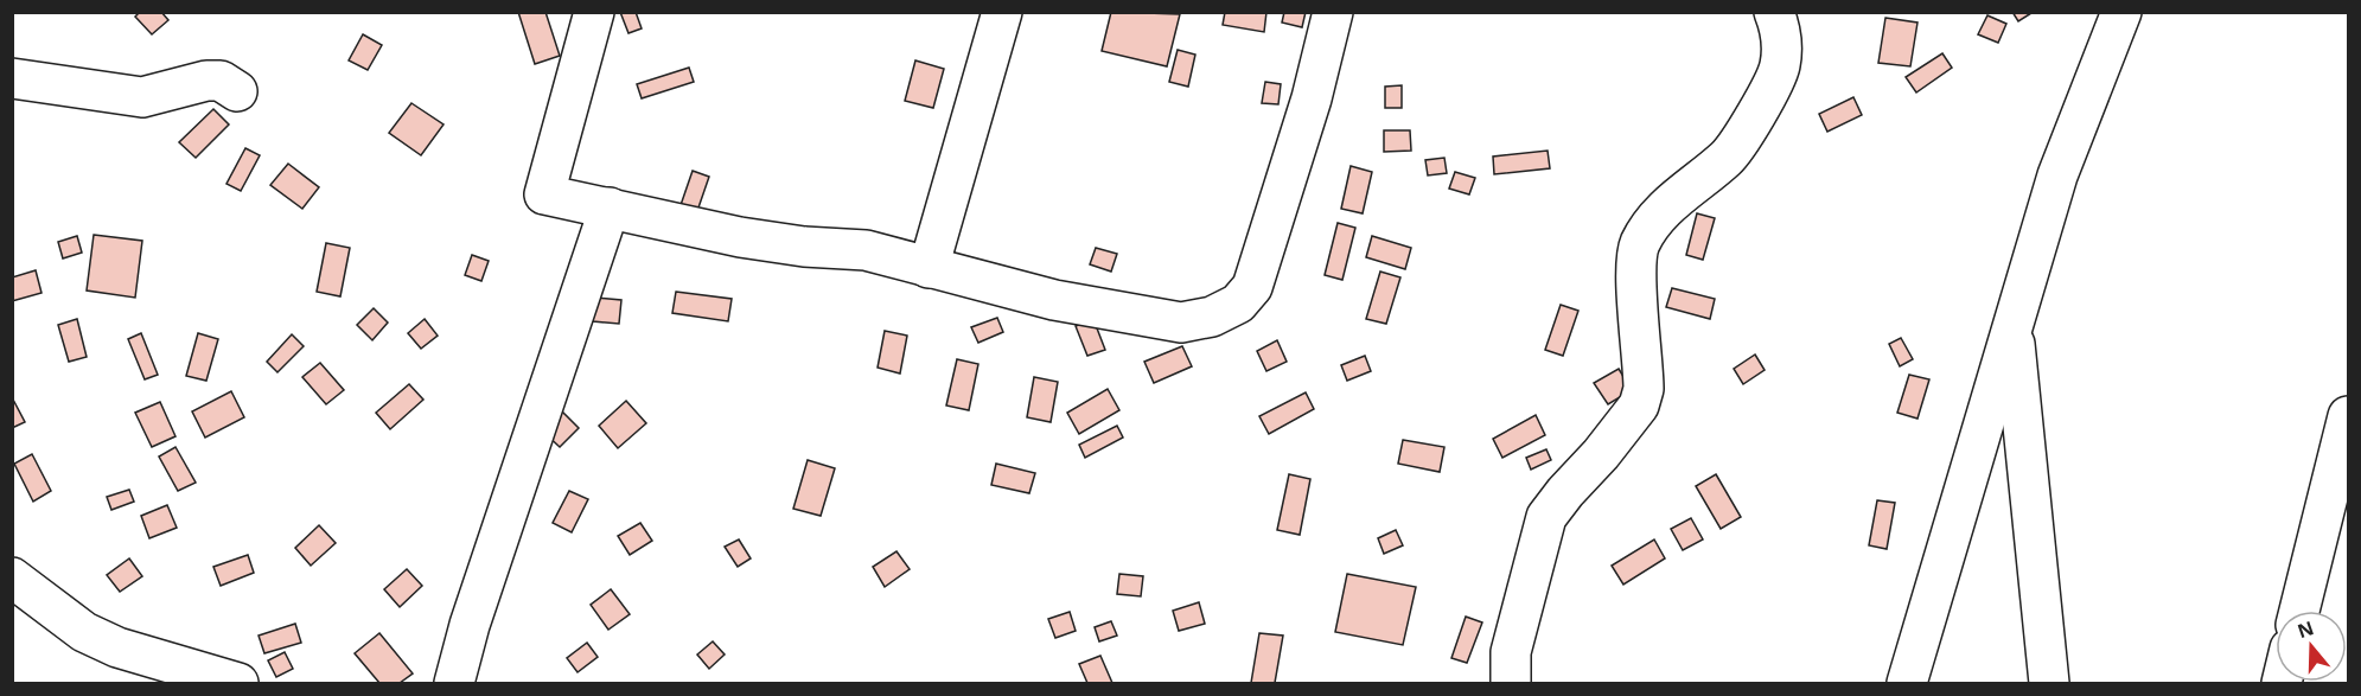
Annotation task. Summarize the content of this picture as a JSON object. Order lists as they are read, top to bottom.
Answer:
{
  "north": "top"
}
